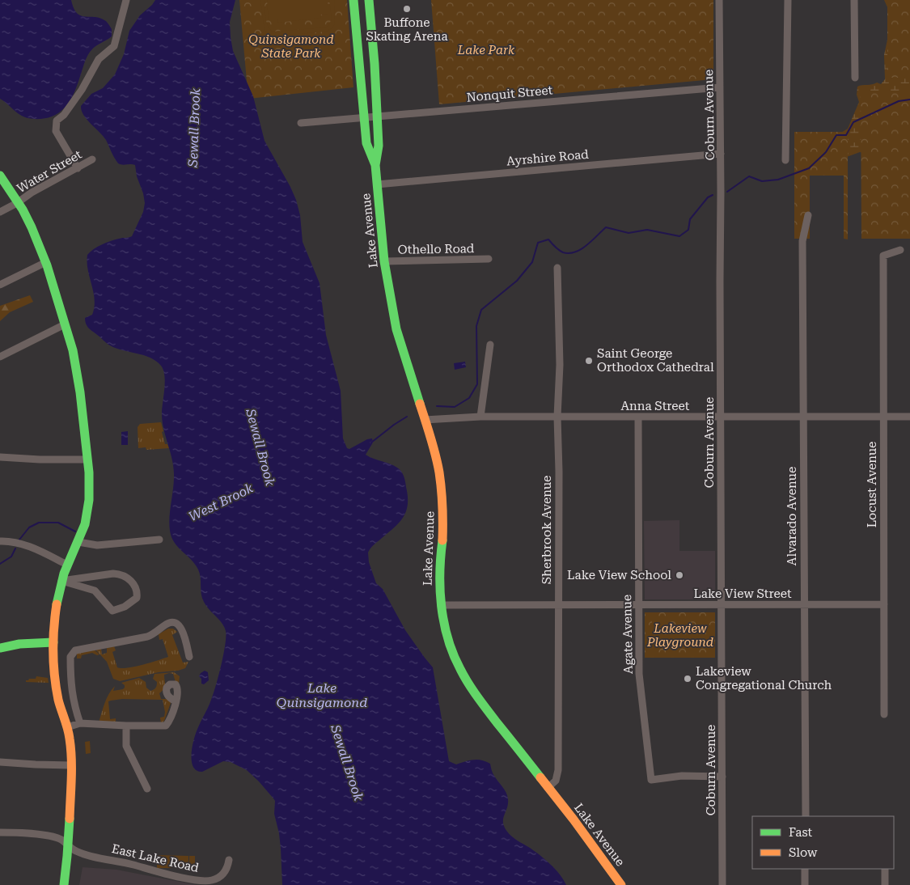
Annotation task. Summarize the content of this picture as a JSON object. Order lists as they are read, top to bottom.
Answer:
{
  "streets": {
    "main road": ["Lake Avenue"],
    "street": [
      "Nonquit Street",
      "Coburn Avenue",
      "Ayrshire Road",
      "Water Street",
      "Othello Road",
      "Anna Street",
      "Locust Avenue",
      "Alvarado Avenue",
      "Sherbrook Avenue",
      "Lake View Street",
      "Agate Avenue",
      "East Lake Road"
    ]
  },
  "crossings": [
    ["Nonquit Street", "Coburn Avenue"],
    ["Nonquit Street", "Lake Avenue"],
    ["Coburn Avenue", "Ayrshire Road"],
    ["Coburn Avenue", "Anna Street"],
    ["Coburn Avenue", "Lake View Street"],
    ["Coburn Avenue", "Agate Avenue"],
    ["Ayrshire Road", "Lake Avenue"],
    ["Lake Avenue", "Othello Road"],
    ["Lake Avenue", "Anna Street"],
    ["Lake Avenue", "Sherbrook Avenue"],
    ["Anna Street", "Locust Avenue"],
    ["Anna Street", "Alvarado Avenue"],
    ["Anna Street", "Sherbrook Avenue"],
    ["Anna Street", "Agate Avenue"],
    ["Locust Avenue", "Lake View Street"],
    ["Alvarado Avenue", "Lake View Street"],
    ["Sherbrook Avenue", "Lake View Street"],
    ["Lake View Street", "Agate Avenue"]
  ],
  "water": ["Sewall Brook", "West Brook", "Lake Quinsigamond"],
  "parks": ["Quinsigamond State Park", "Lake Park", "Lakeview Playground"],
  "places": [
    "Buffone Skating Arena",
    "Saint George Orthodox Cathedral",
    "Lake View School",
    "Lakeview Congregational Church"
  ],
  "legend": ["Fast", "Slow"]
}
